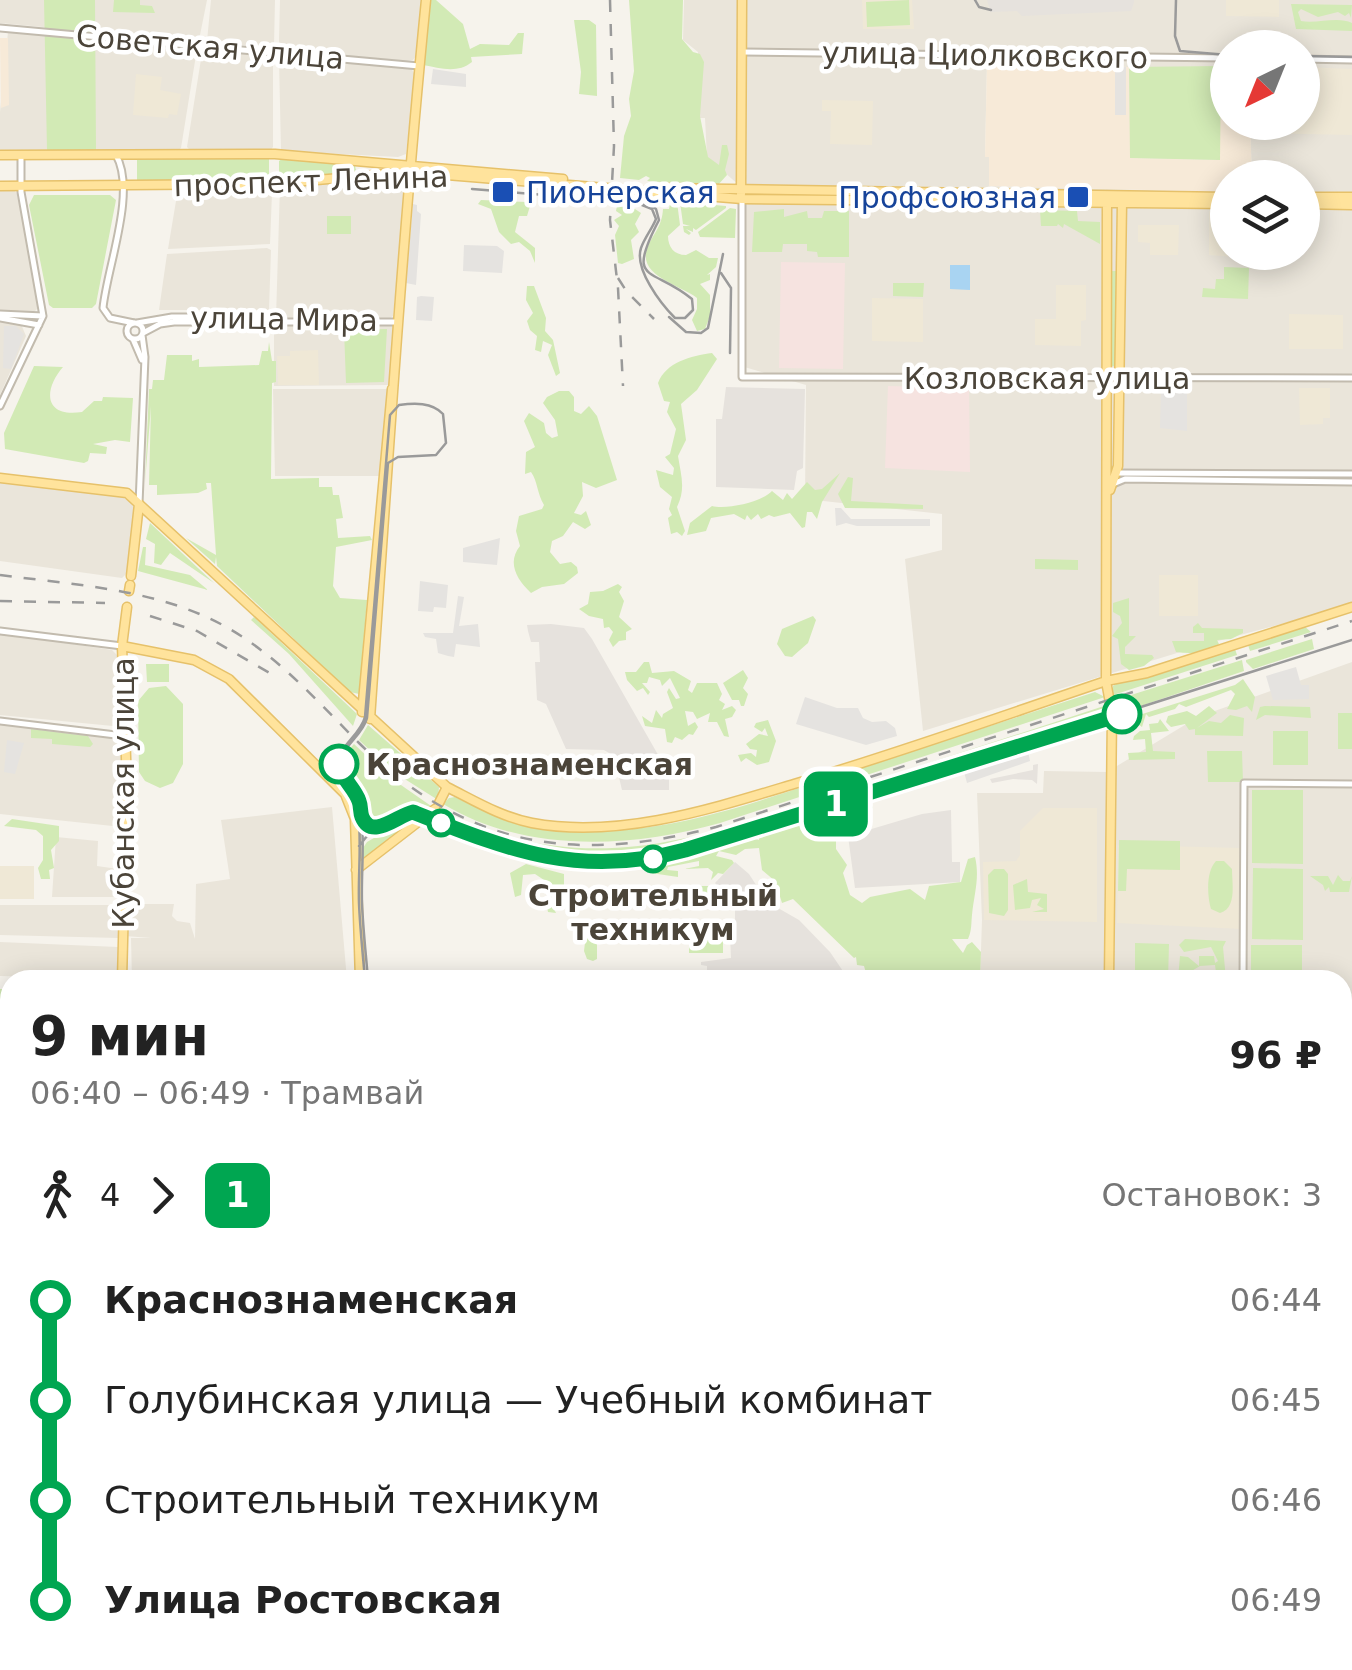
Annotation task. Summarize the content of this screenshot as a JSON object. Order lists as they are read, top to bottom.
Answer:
{
  "streets": {
    "main road": ["проспект Ленина", "Кубанская улица"],
    "street": [
      "Советская улица",
      "улица Циолковского",
      "улица Мира",
      "Козловская улица"
    ]
  },
  "crossings": [
    ["проспект Ленина", "Козловская улица"]
  ],
  "places": {
    "transit": ["Пионерская", "Профсоюзная"],
    "other": ["Краснознаменская", "Строительный техникум"]
  },
  "lines": ["tram line 1"],
  "north": "bottom left",
  "page": {
    "on_map": "1",
    "heading": ["9 мин", "06:40 – 06:49 · Трамвай", "96 ₽"],
    "legs": ["4", "1", "Остановок: 3"],
    "list": [
      {
        "name": "Краснознаменская",
        "value": "06:44"
      },
      {
        "name": "Голубинская улица — Учебный комбинат",
        "value": "06:45"
      },
      {
        "name": "Строительный техникум",
        "value": "06:46"
      },
      {
        "name": "Улица Ростовская",
        "value": "06:49"
      }
    ]
  }
}
